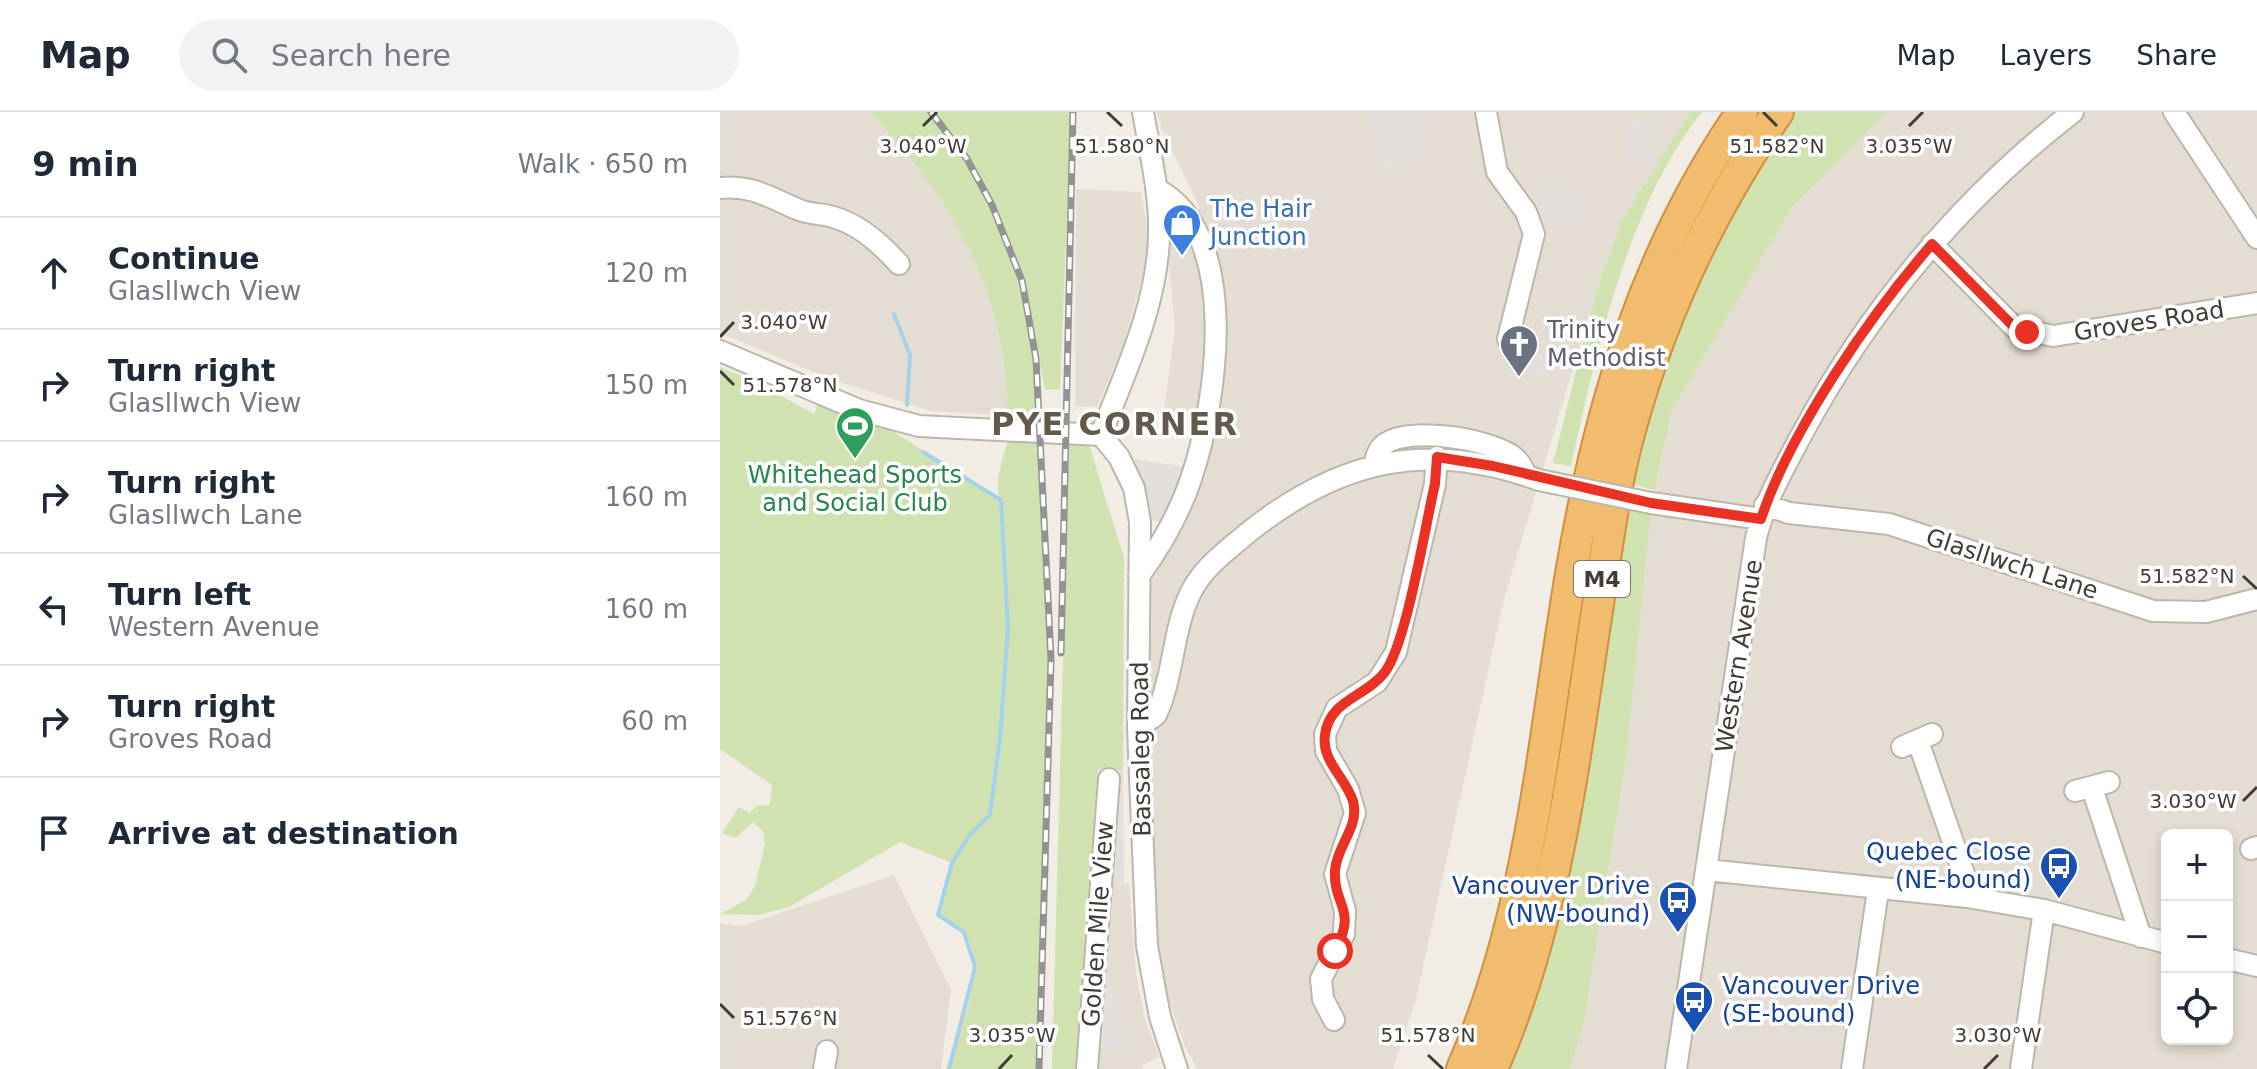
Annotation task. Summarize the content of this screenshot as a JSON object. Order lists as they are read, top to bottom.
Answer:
{
  "streets": {
    "highway": ["M4"],
    "street": [
      "Groves Road",
      "Glasllwch Lane",
      "Western Avenue",
      "Bassaleg Road",
      "Golden Mile View"
    ]
  },
  "crossings": [
    ["Groves Road", "Western Avenue"],
    ["Glasllwch Lane", "Western Avenue"],
    ["Glasllwch Lane", "Bassaleg Road"]
  ],
  "districts": ["PYE CORNER"],
  "places": {
    "shop": ["The Hair Junction"],
    "church": ["Trinity Methodist"],
    "sports": ["Whitehead Sports and Social Club"],
    "bus stop": ["Quebec Close (NE-bound)", "Vancouver Drive (NW-bound)", "Vancouver Drive (SE-bound)"]
  },
  "page": {
    "header": "Map",
    "search": "Search here",
    "nav": ["Map", "Layers", "Share"],
    "heading": ["9 min", "Walk · 650 m"],
    "list": [
      ["Continue", "Glasllwch View", "120 m"],
      ["Turn right", "Glasllwch View", "150 m"],
      ["Turn right", "Glasllwch Lane", "160 m"],
      ["Turn left", "Western Avenue", "160 m"],
      ["Turn right", "Groves Road", "60 m"],
      "Arrive at destination"
    ],
    "map_buttons": ["+", "−"]
  },
  "coordinates": [
    "51.580°N",
    "51.582°N",
    "3.040°W",
    "3.035°W",
    "51.578°N",
    "3.030°W",
    "51.576°N"
  ]
}
